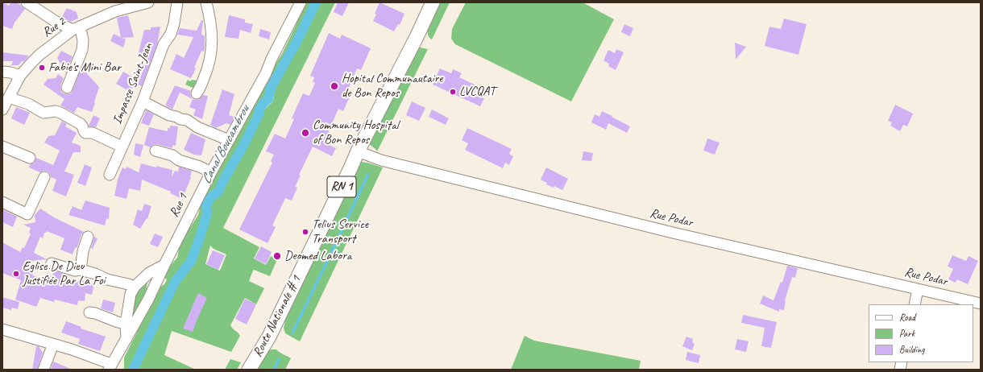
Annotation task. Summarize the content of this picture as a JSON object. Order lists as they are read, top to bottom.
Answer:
{
  "streets": {
    "main road": ["RN 1", "Route Nationale # 1"],
    "street": [
      "Rue 2",
      "Impasse Saint-Jean",
      "Rue 1",
      "Rue Podar"
    ]
  },
  "crossings": [
    ["Rue Podar", "Route Nationale # 1"]
  ],
  "water": ["Canal Boucambrou"],
  "places": [
    "Fabie's Mini Bar",
    "Hopital Communautaire de Bon Repos",
    "LVCQAT",
    "Community Hospital of Bon Repos",
    "Telius Service Transport",
    "Deomed Labora",
    "Eglise De Dieu Justifiée Par La Foi"
  ],
  "legend": ["Road", "Park", "Building"]
}
